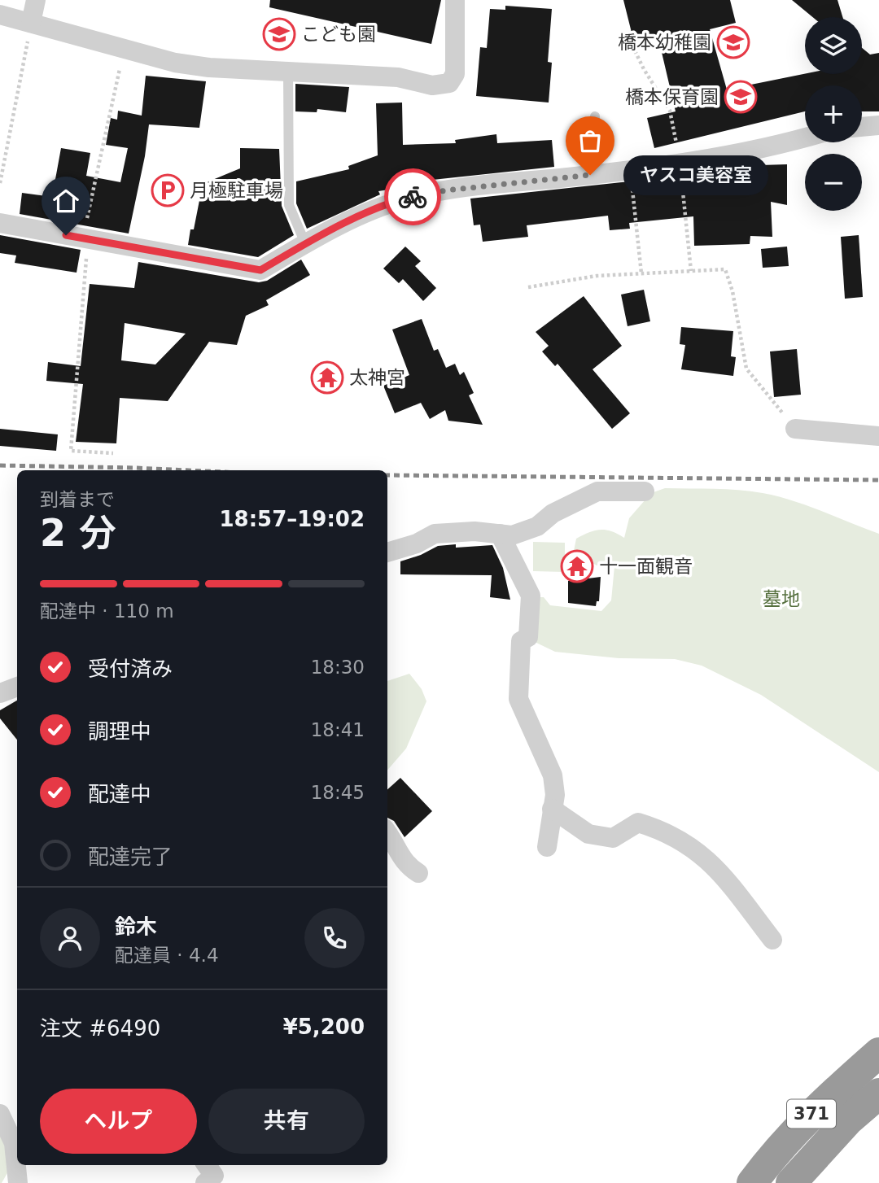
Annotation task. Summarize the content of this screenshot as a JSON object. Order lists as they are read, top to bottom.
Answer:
{
  "streets": {
    "highway": ["371"]
  },
  "parks": ["墓地"],
  "places": {
    "school or university": ["こども園", "橋本幼稚園", "橋本保育園"],
    "other": ["ヤスコ美容室"],
    "parking": ["月極駐車場"],
    "temple": ["太神宮", "十一面観音"]
  },
  "page": {
    "map_buttons": ["+", "−"],
    "bubble": "ヤスコ美容室",
    "heading": ["2 分", "到着まで", "18:57–19:02"],
    "panel": [
      "鈴木",
      "配達員 · 4.4",
      "注文 #6490",
      "¥5,200"
    ],
    "bar": "配達中 · 110 m",
    "list": [
      ["受付済み", "18:30"],
      ["調理中", "18:41"],
      ["配達中", "18:45"],
      "配達完了"
    ],
    "buttons": ["ヘルプ", "共有"]
  }
}
